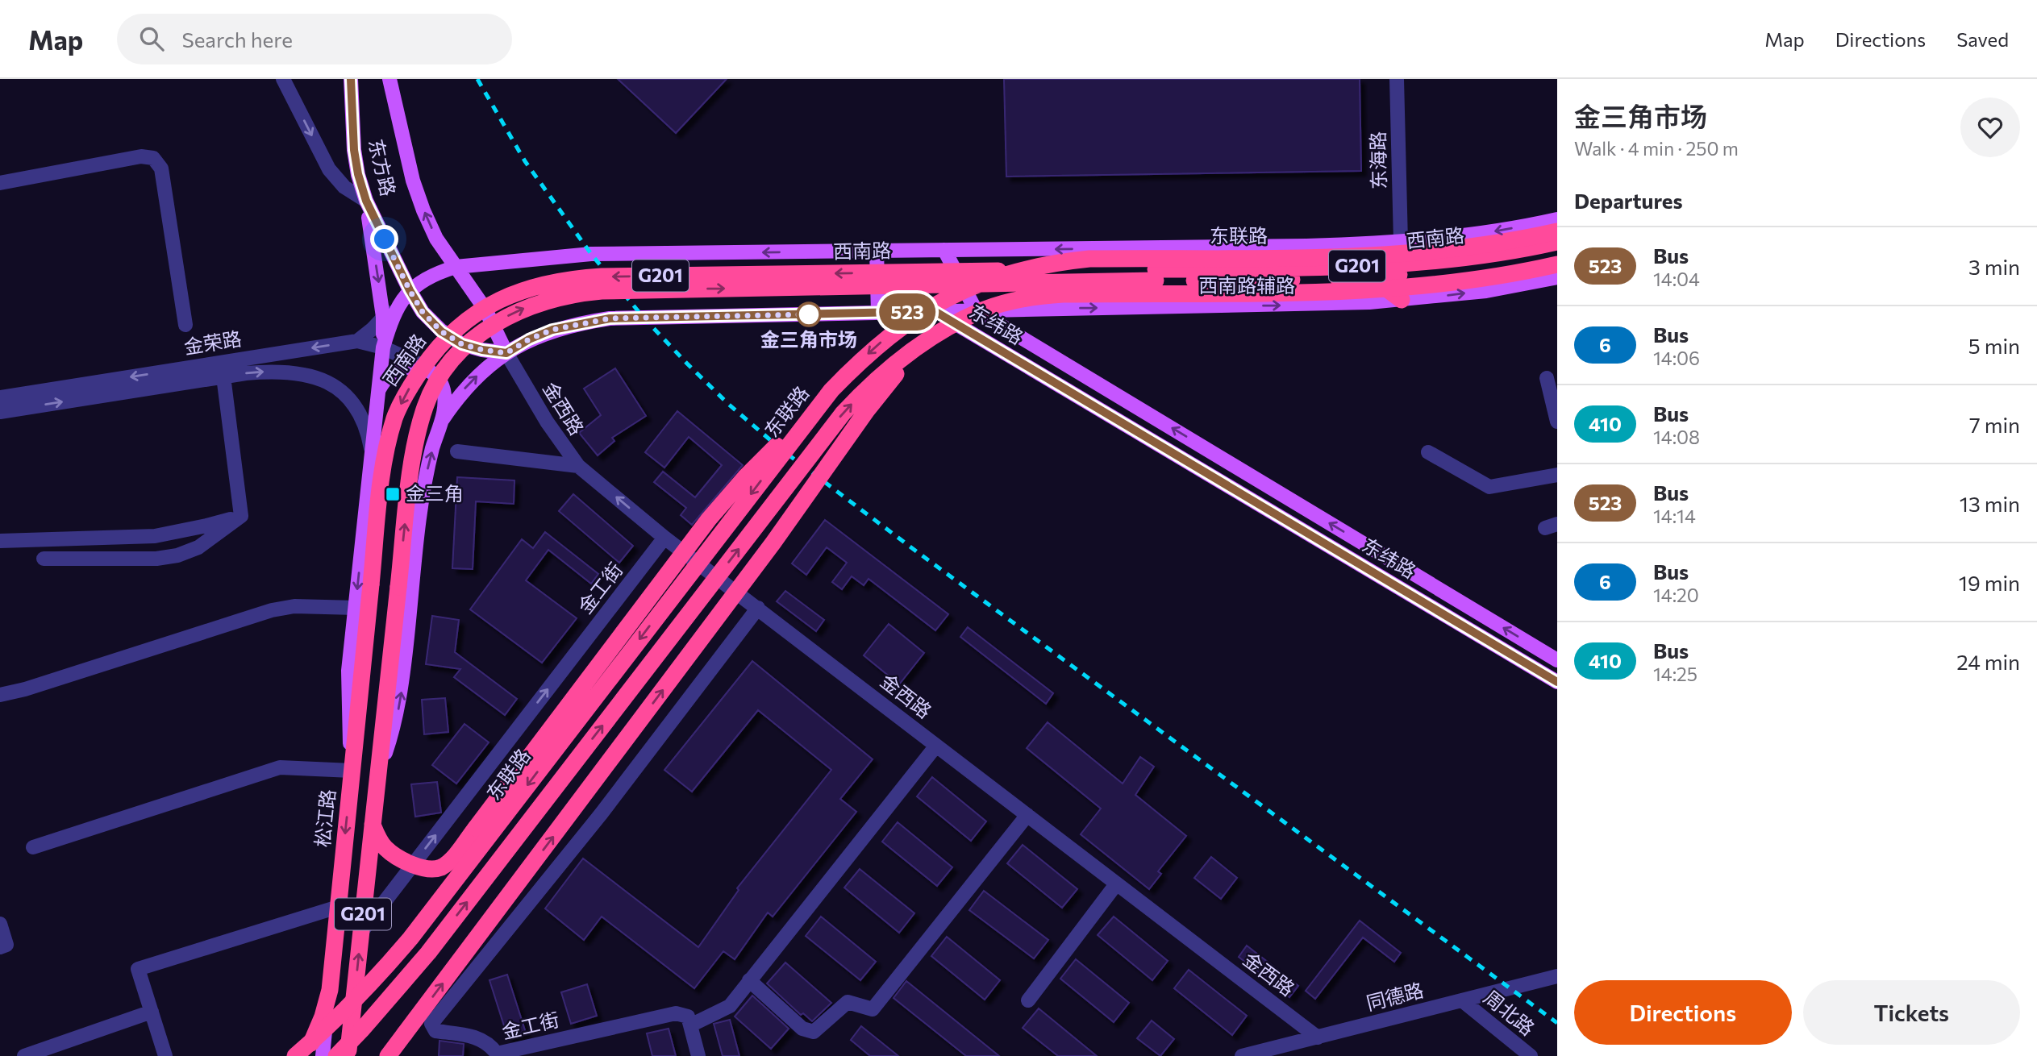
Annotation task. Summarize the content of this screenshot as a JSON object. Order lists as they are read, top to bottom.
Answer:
{
  "streets": {
    "highway": [
      "东联路",
      "西南路",
      "G201",
      "松江路"
    ],
    "main road": ["东方路", "西南路辅路", "东纬路"],
    "street": [
      "东海路",
      "金荣路",
      "金西路",
      "金工街",
      "同德路",
      "周北路"
    ]
  },
  "crossings": [
    ["东海路", "西南路辅路"],
    ["东方路", "西南路"],
    ["东方路", "金西路"],
    ["西南路", "G201"],
    ["西南路", "西南路辅路"],
    ["西南路", "东纬路"],
    ["西南路", "松江路"],
    ["G201", "金工街"],
    ["G201", "松江路"],
    ["西南路辅路", "东纬路"],
    ["金西路", "金工街"],
    ["金西路", "同德路"],
    ["同德路", "周北路"]
  ],
  "places": {
    "other": ["金三角市场"],
    "transit": ["金三角"]
  },
  "lines": ["bus line 523"],
  "page": {
    "header": "Map",
    "search": "Search here",
    "nav": ["Map", "Directions", "Saved"],
    "on_map": "523",
    "heading": [
      ["金三角市场", "Walk · 4 min · 250 m"],
      "Departures"
    ],
    "list": [
      {
        "mark": "523",
        "name": "Bus",
        "note": "14:04",
        "value": "3 min"
      },
      {
        "mark": "6",
        "name": "Bus",
        "note": "14:06",
        "value": "5 min"
      },
      {
        "mark": "410",
        "name": "Bus",
        "note": "14:08",
        "value": "7 min"
      },
      {
        "mark": "523",
        "name": "Bus",
        "note": "14:14",
        "value": "13 min"
      },
      {
        "mark": "6",
        "name": "Bus",
        "note": "14:20",
        "value": "19 min"
      },
      {
        "mark": "410",
        "name": "Bus",
        "note": "14:25",
        "value": "24 min"
      }
    ],
    "buttons": ["Directions", "Tickets"]
  }
}
